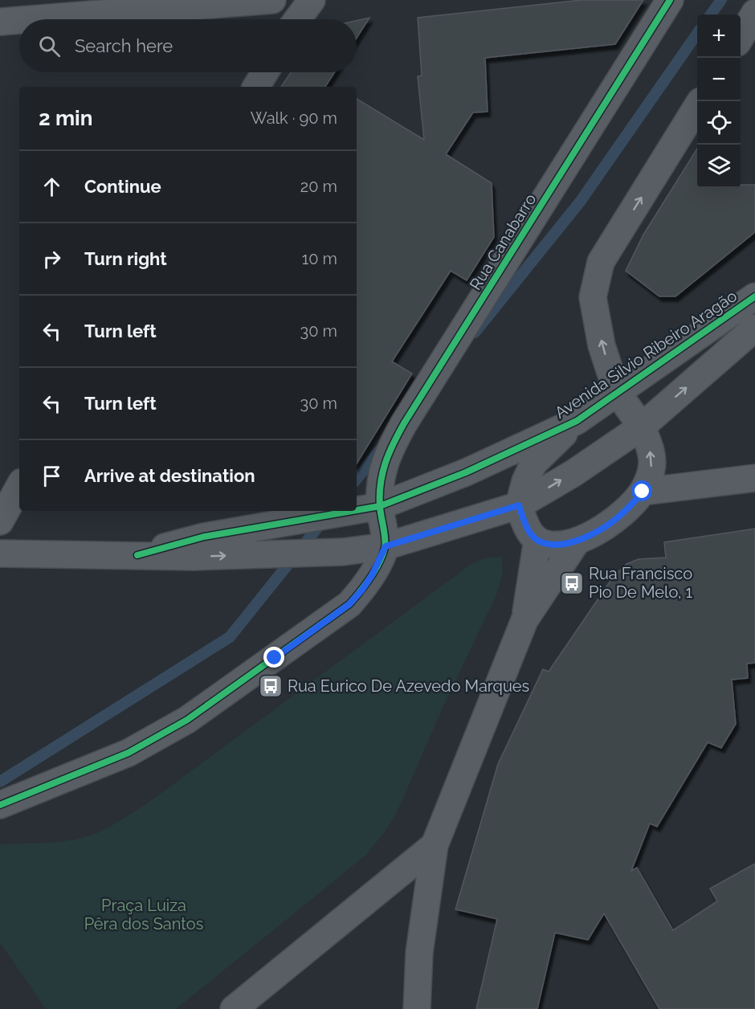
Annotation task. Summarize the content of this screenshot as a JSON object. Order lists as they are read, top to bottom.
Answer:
{
  "streets": {
    "street": ["Rua Canabarro", "Avenida Silvio Ribeiro Aragão"]
  },
  "crossings": [
    ["Rua Canabarro", "Avenida Silvio Ribeiro Aragão"]
  ],
  "parks": ["Praça Luiza Pêra dos Santos"],
  "places": {
    "bus stop": ["Rua Francisco Pio De Melo, 1", "Rua Eurico De Azevedo Marques"]
  },
  "page": {
    "map_buttons": ["+", "−"],
    "search": "Search here",
    "heading": ["2 min", "Walk · 90 m"],
    "list": [
      ["Continue", "20 m"],
      ["Turn right", "10 m"],
      ["Turn left", "30 m"],
      ["Turn left", "30 m"],
      "Arrive at destination"
    ]
  }
}
